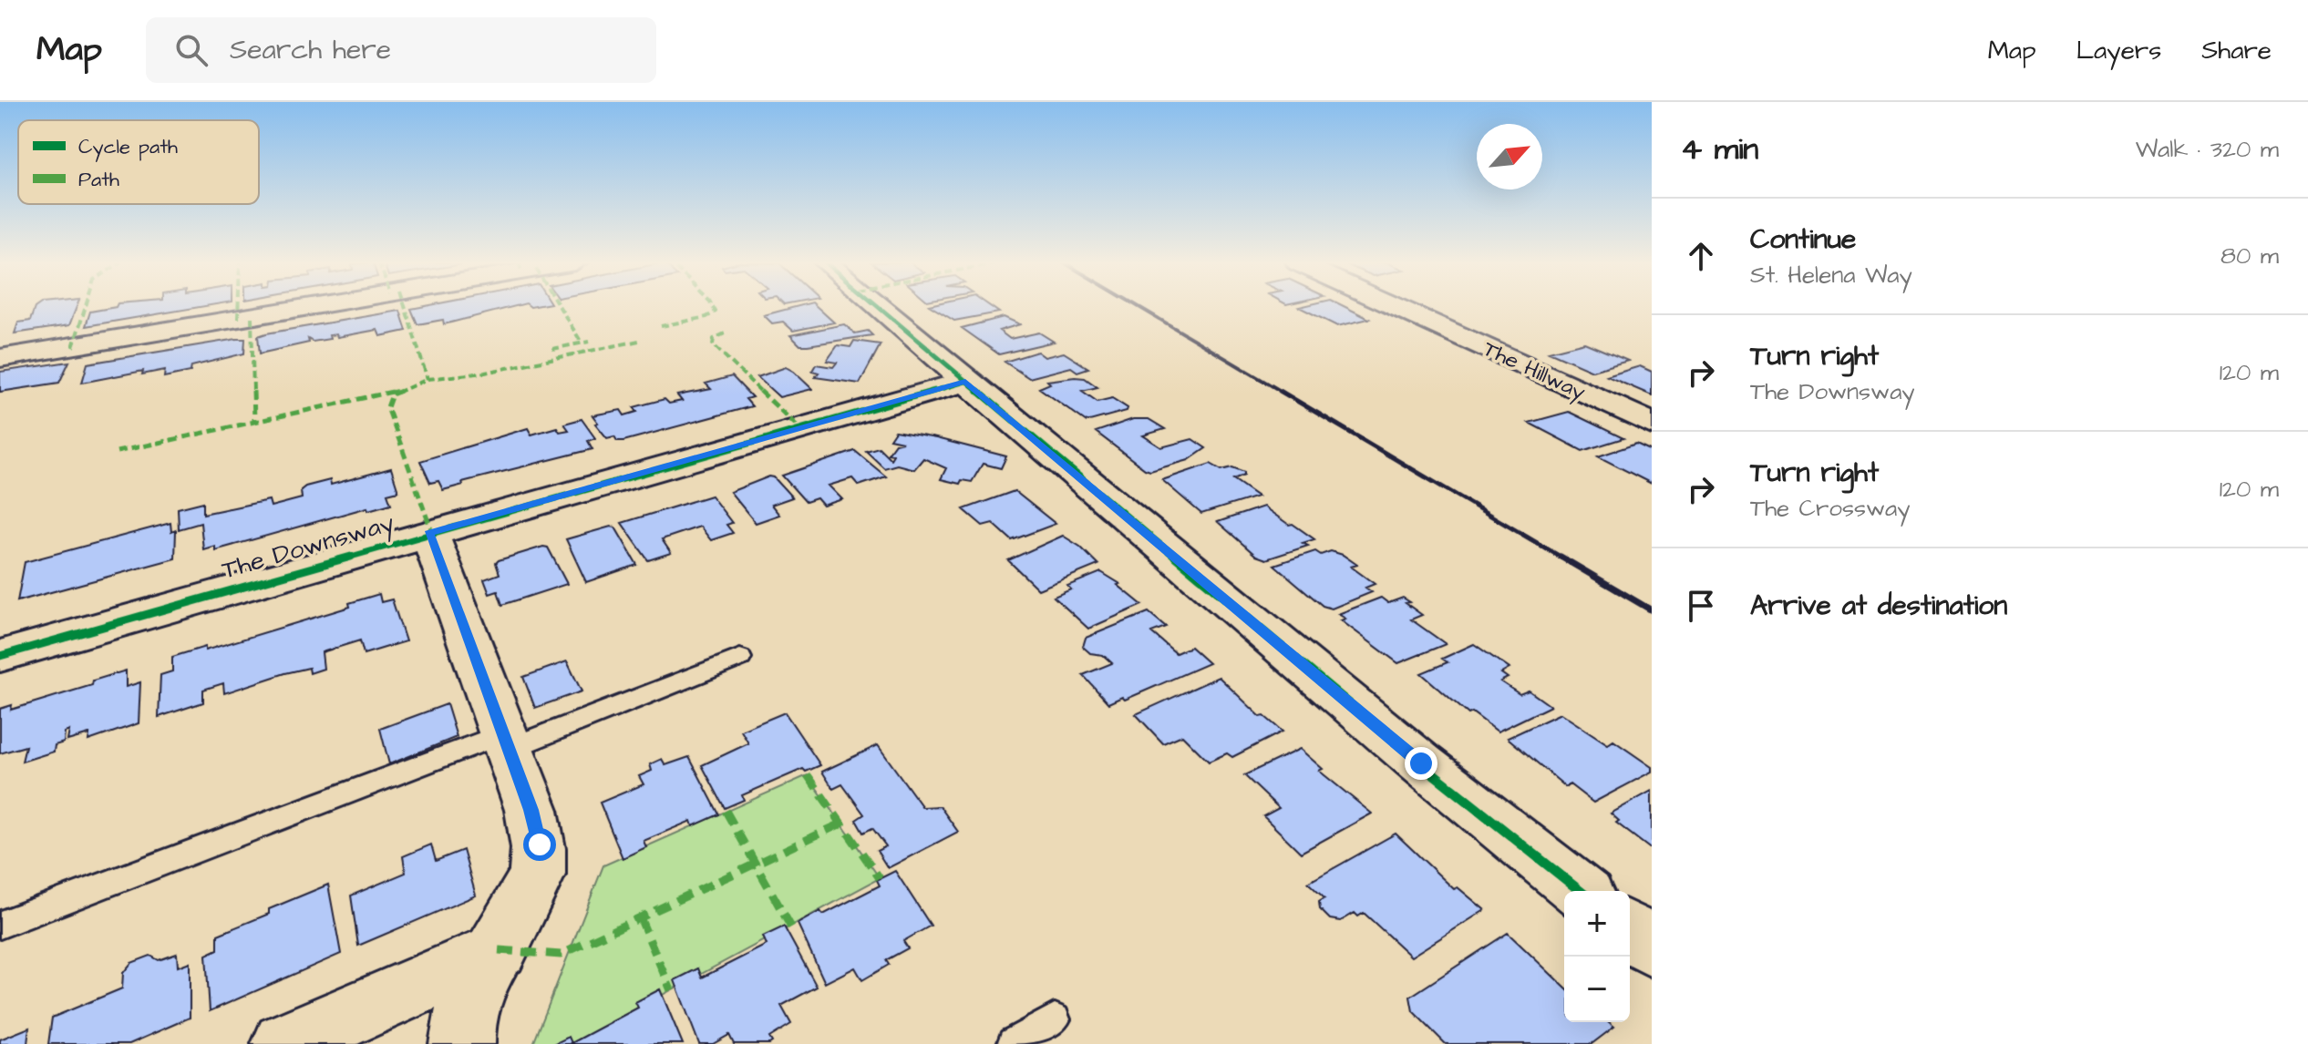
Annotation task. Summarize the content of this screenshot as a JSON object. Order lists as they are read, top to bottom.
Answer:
{
  "streets": {
    "street": ["The Hillway", "The Downsway"]
  },
  "legend": ["Cycle path", "Path"],
  "north": "top right",
  "page": {
    "header": "Map",
    "search": "Search here",
    "nav": ["Map", "Layers", "Share"],
    "heading": ["4 min", "Walk · 320 m"],
    "list": [
      ["Continue", "St. Helena Way", "80 m"],
      ["Turn right", "The Downsway", "120 m"],
      ["Turn right", "The Crossway", "120 m"],
      "Arrive at destination"
    ],
    "map_buttons": ["+", "−"]
  }
}
